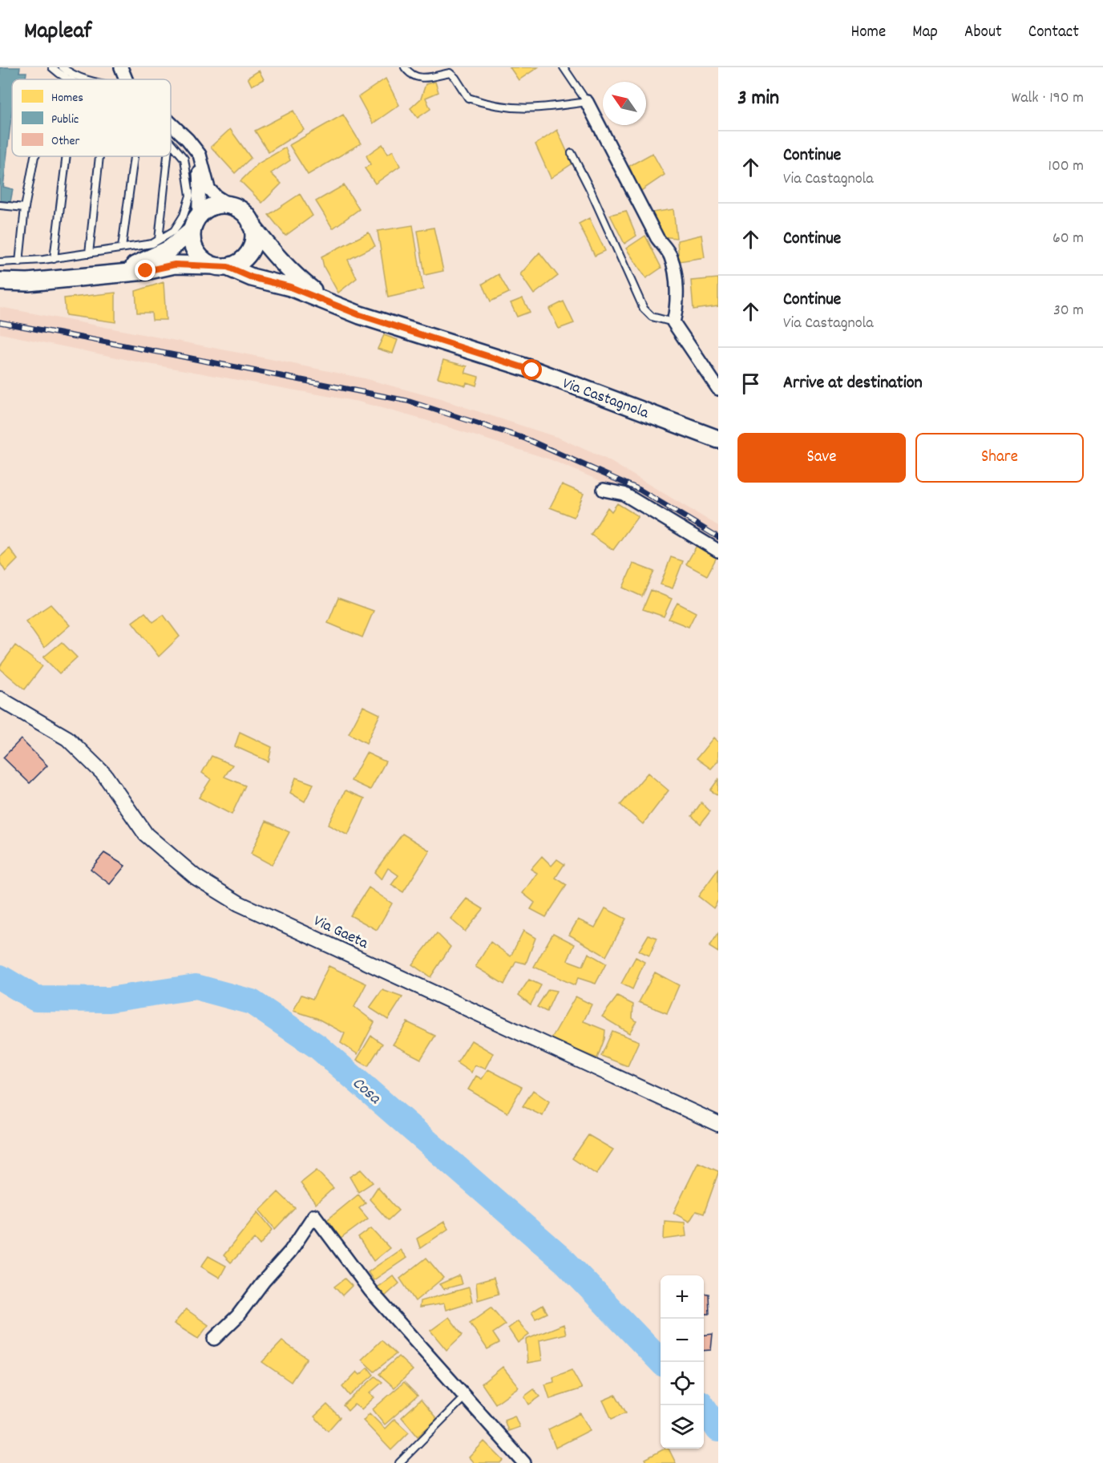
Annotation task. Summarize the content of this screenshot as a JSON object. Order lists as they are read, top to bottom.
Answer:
{
  "streets": {
    "main road": ["Via Castagnola"],
    "street": ["Via Gaeta"]
  },
  "water": ["Cosa"],
  "legend": ["Homes", "Public", "Other"],
  "north": "top left",
  "page": {
    "header": "Mapleaf",
    "nav": [
      "Home",
      "Map",
      "About",
      "Contact"
    ],
    "heading": ["3 min", "Walk · 190 m"],
    "list": [
      ["Continue", "Via Castagnola", "100 m"],
      ["Continue", "60 m"],
      ["Continue", "Via Castagnola", "30 m"],
      "Arrive at destination"
    ],
    "buttons": ["Save", "Share"],
    "map_buttons": ["+", "−"]
  }
}
